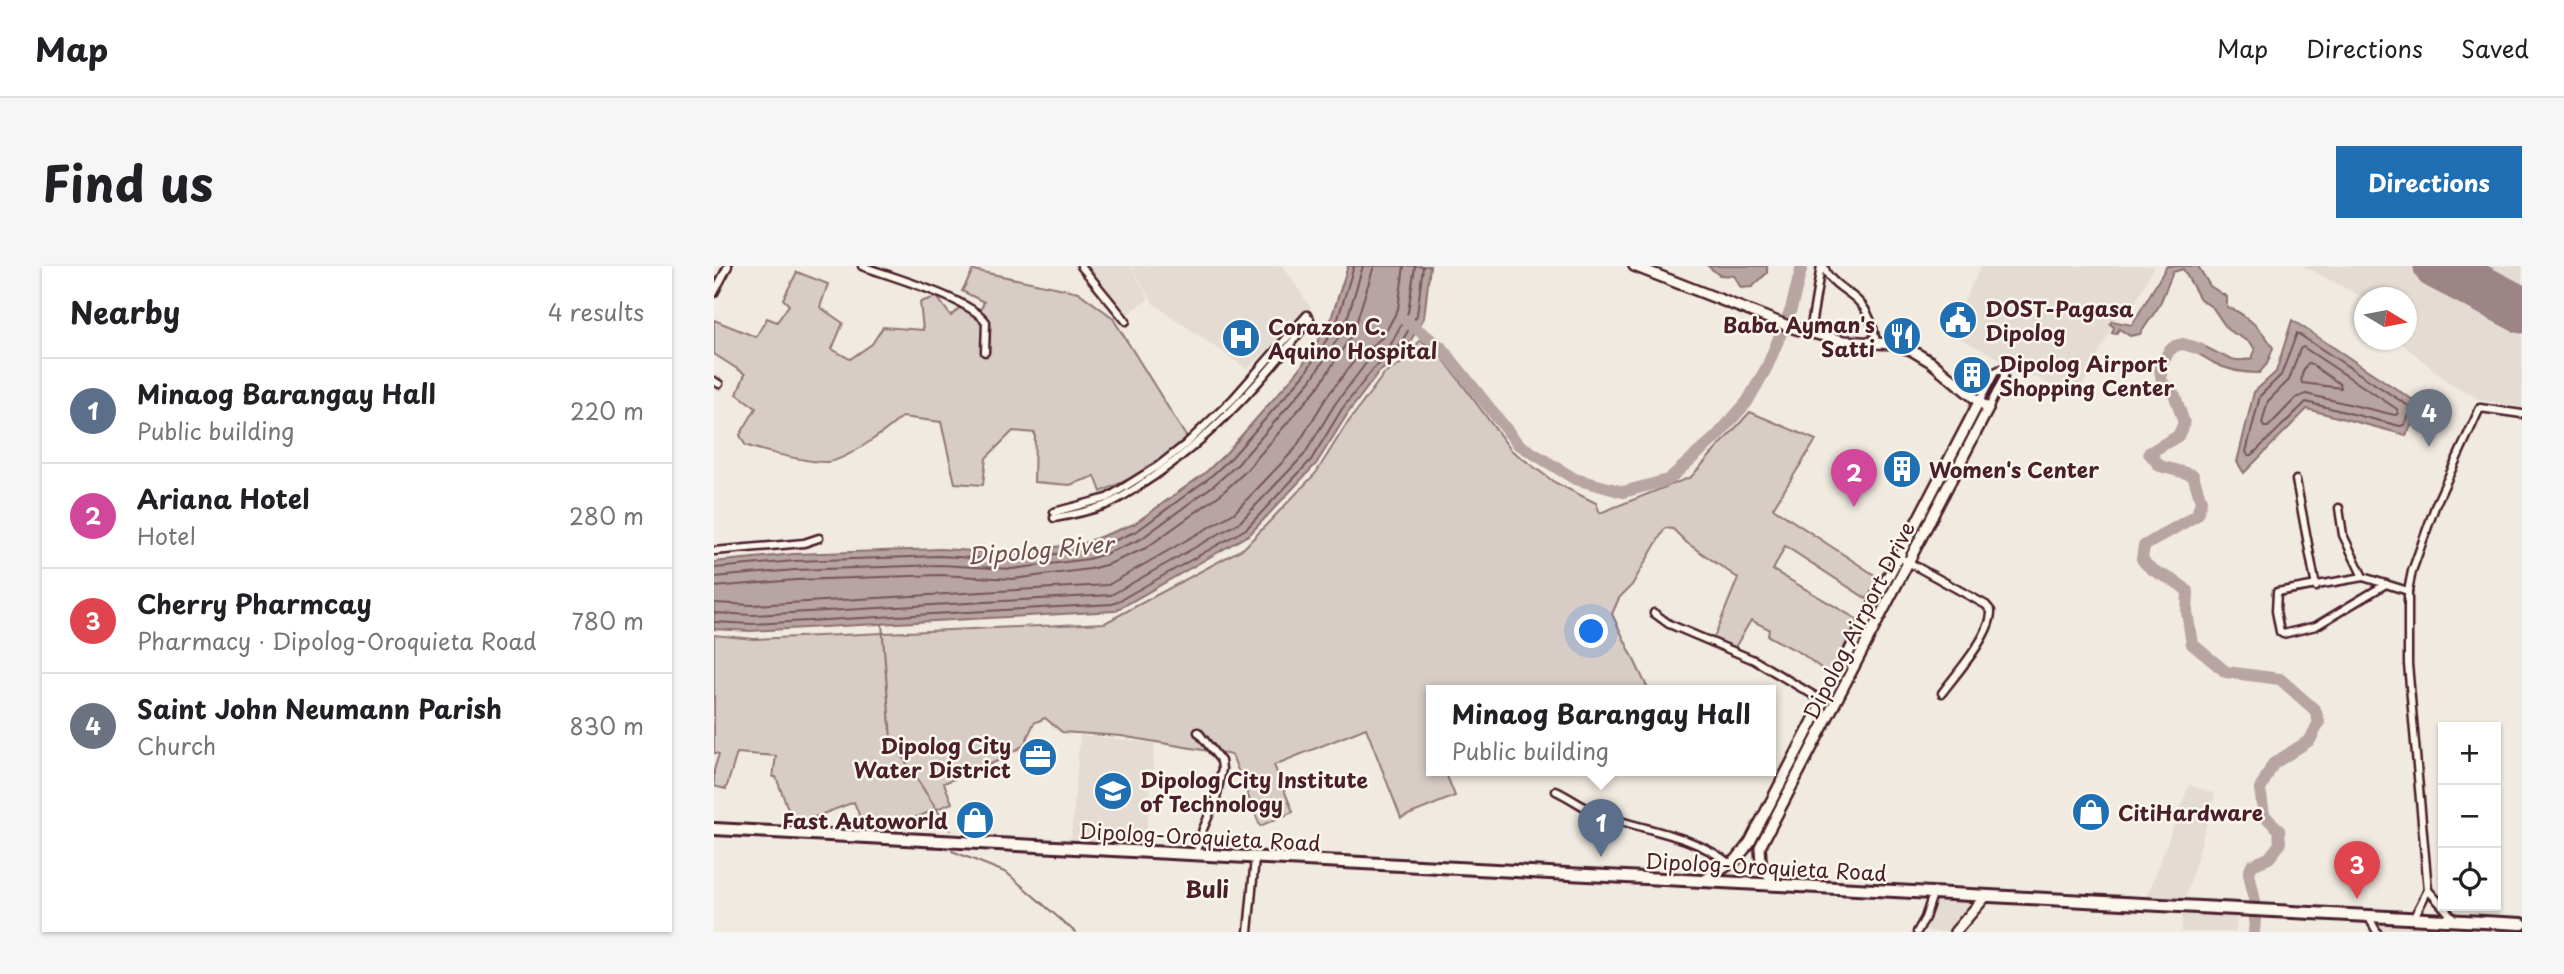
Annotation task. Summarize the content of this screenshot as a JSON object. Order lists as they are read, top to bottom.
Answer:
{
  "streets": {
    "highway": ["Dipolog-Oroquieta Road"],
    "main road": ["Dipolog Airport Drive"]
  },
  "crossings": [
    ["Dipolog Airport Drive", "Dipolog-Oroquieta Road"]
  ],
  "districts": ["Buli"],
  "water": ["Dipolog River"],
  "places": {
    "public building": ["DOST-Pagasa Dipolog"],
    "restaurant": ["Baba Ayman's Satti"],
    "hospital": ["Corazon C. Aquino Hospital"],
    "building": ["Dipolog Airport Shopping Center", "Women's Center"],
    "office": ["Dipolog City Water District"],
    "school or university": ["Dipolog City Institute of Technology"],
    "shop": ["CitiHardware", "Fast Autoworld"]
  },
  "north": "right",
  "page": {
    "header": "Map",
    "nav": ["Map", "Directions", "Saved"],
    "title": "Find us",
    "buttons": "Directions",
    "heading": ["Nearby", "4 results"],
    "list": [
      {
        "mark": "1",
        "name": "Minaog Barangay Hall",
        "note": "Public building",
        "value": "220 m"
      },
      {
        "mark": "2",
        "name": "Ariana Hotel",
        "note": "Hotel",
        "value": "280 m"
      },
      {
        "mark": "3",
        "name": "Cherry Pharmcay",
        "note": "Pharmacy · Dipolog-Oroquieta Road",
        "value": "780 m"
      },
      {
        "mark": "4",
        "name": "Saint John Neumann Parish",
        "note": "Church",
        "value": "830 m"
      }
    ],
    "pins": [
      "4",
      "2",
      "1",
      "3"
    ],
    "popup": ["Minaog Barangay Hall", "Public building"],
    "map_buttons": ["+", "−"]
  }
}
